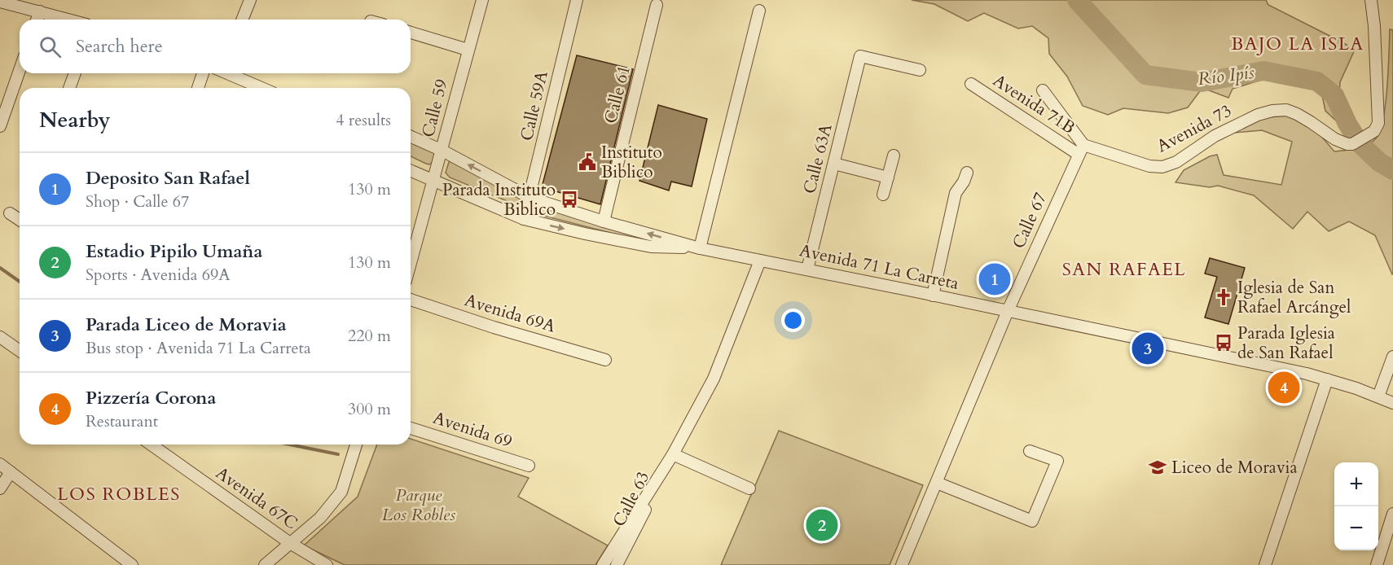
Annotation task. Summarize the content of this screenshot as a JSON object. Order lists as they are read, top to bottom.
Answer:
{
  "streets": {
    "street": [
      "Calle 61",
      "Avenida 71B",
      "Calle 59A",
      "Calle 59",
      "Avenida 73",
      "Calle 63A",
      "Calle 67",
      "Avenida 71 La Carreta",
      "Avenida 69A",
      "Avenida 69",
      "Avenida 67C",
      "Calle 63"
    ]
  },
  "crossings": [
    ["Calle 61", "Avenida 71 La Carreta"],
    ["Avenida 71B", "Avenida 73"],
    ["Avenida 71B", "Calle 67"],
    ["Calle 59A", "Avenida 71 La Carreta"],
    ["Calle 59", "Avenida 71 La Carreta"],
    ["Avenida 73", "Calle 67"],
    ["Calle 63A", "Avenida 71 La Carreta"],
    ["Calle 67", "Avenida 71 La Carreta"]
  ],
  "districts": ["BAJO LA ISLA", "SAN RAFAEL", "LOS ROBLES"],
  "water": ["Río Ipís"],
  "parks": ["Parque Los Robles"],
  "places": {
    "public building": ["Instituto Biblico"],
    "bus stop": ["Parada Instituto Biblico", "Parada Iglesia de San Rafael"],
    "church": ["Iglesia de San Rafael Arcángel"],
    "school or university": ["Liceo de Moravia"]
  },
  "page": {
    "search": "Search here",
    "heading": ["Nearby", "4 results"],
    "list": [
      {
        "mark": "1",
        "name": "Deposito San Rafael",
        "note": "Shop · Calle 67",
        "value": "130 m"
      },
      {
        "mark": "2",
        "name": "Estadio Pipilo Umaña",
        "note": "Sports · Avenida 69A",
        "value": "130 m"
      },
      {
        "mark": "3",
        "name": "Parada Liceo de Moravia",
        "note": "Bus stop · Avenida 71 La Carreta",
        "value": "220 m"
      },
      {
        "mark": "4",
        "name": "Pizzería Corona",
        "note": "Restaurant",
        "value": "300 m"
      }
    ],
    "pins": [
      "1",
      "3",
      "4",
      "2"
    ],
    "map_buttons": ["+", "−"]
  }
}
